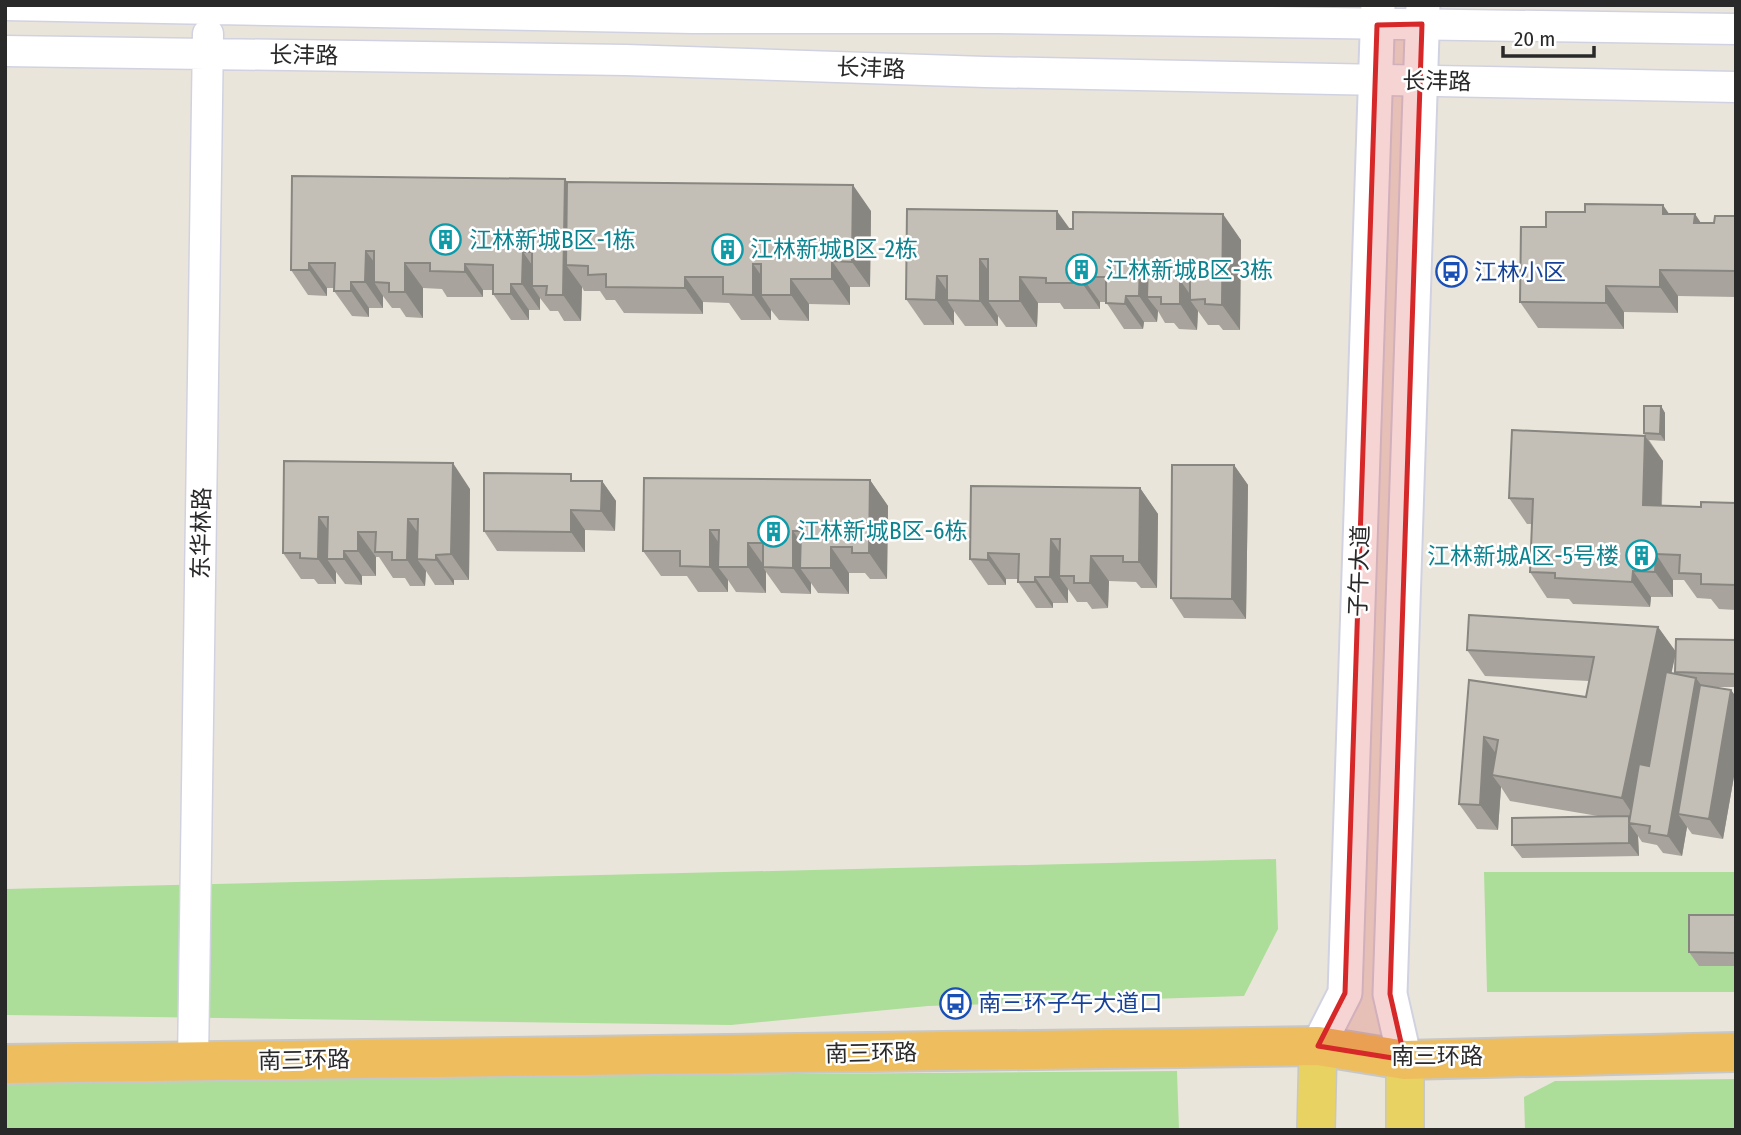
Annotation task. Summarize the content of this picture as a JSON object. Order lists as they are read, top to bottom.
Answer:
{
  "streets": {
    "highway": ["南三环路"],
    "main road": ["子午大道"],
    "street": ["长沣路", "东华林路"]
  },
  "crossings": [
    ["长沣路", "东华林路"],
    ["长沣路", "子午大道"],
    ["东华林路", "南三环路"],
    ["子午大道", "南三环路"]
  ],
  "places": {
    "building": [
      "江林新城B区-1栋",
      "江林新城B区-2栋",
      "江林新城B区-3栋",
      "江林新城B区-6栋",
      "江林新城A区-5号楼"
    ],
    "bus stop": ["江林小区", "南三环子午大道口"]
  },
  "scale_bar": "20 m"
}
